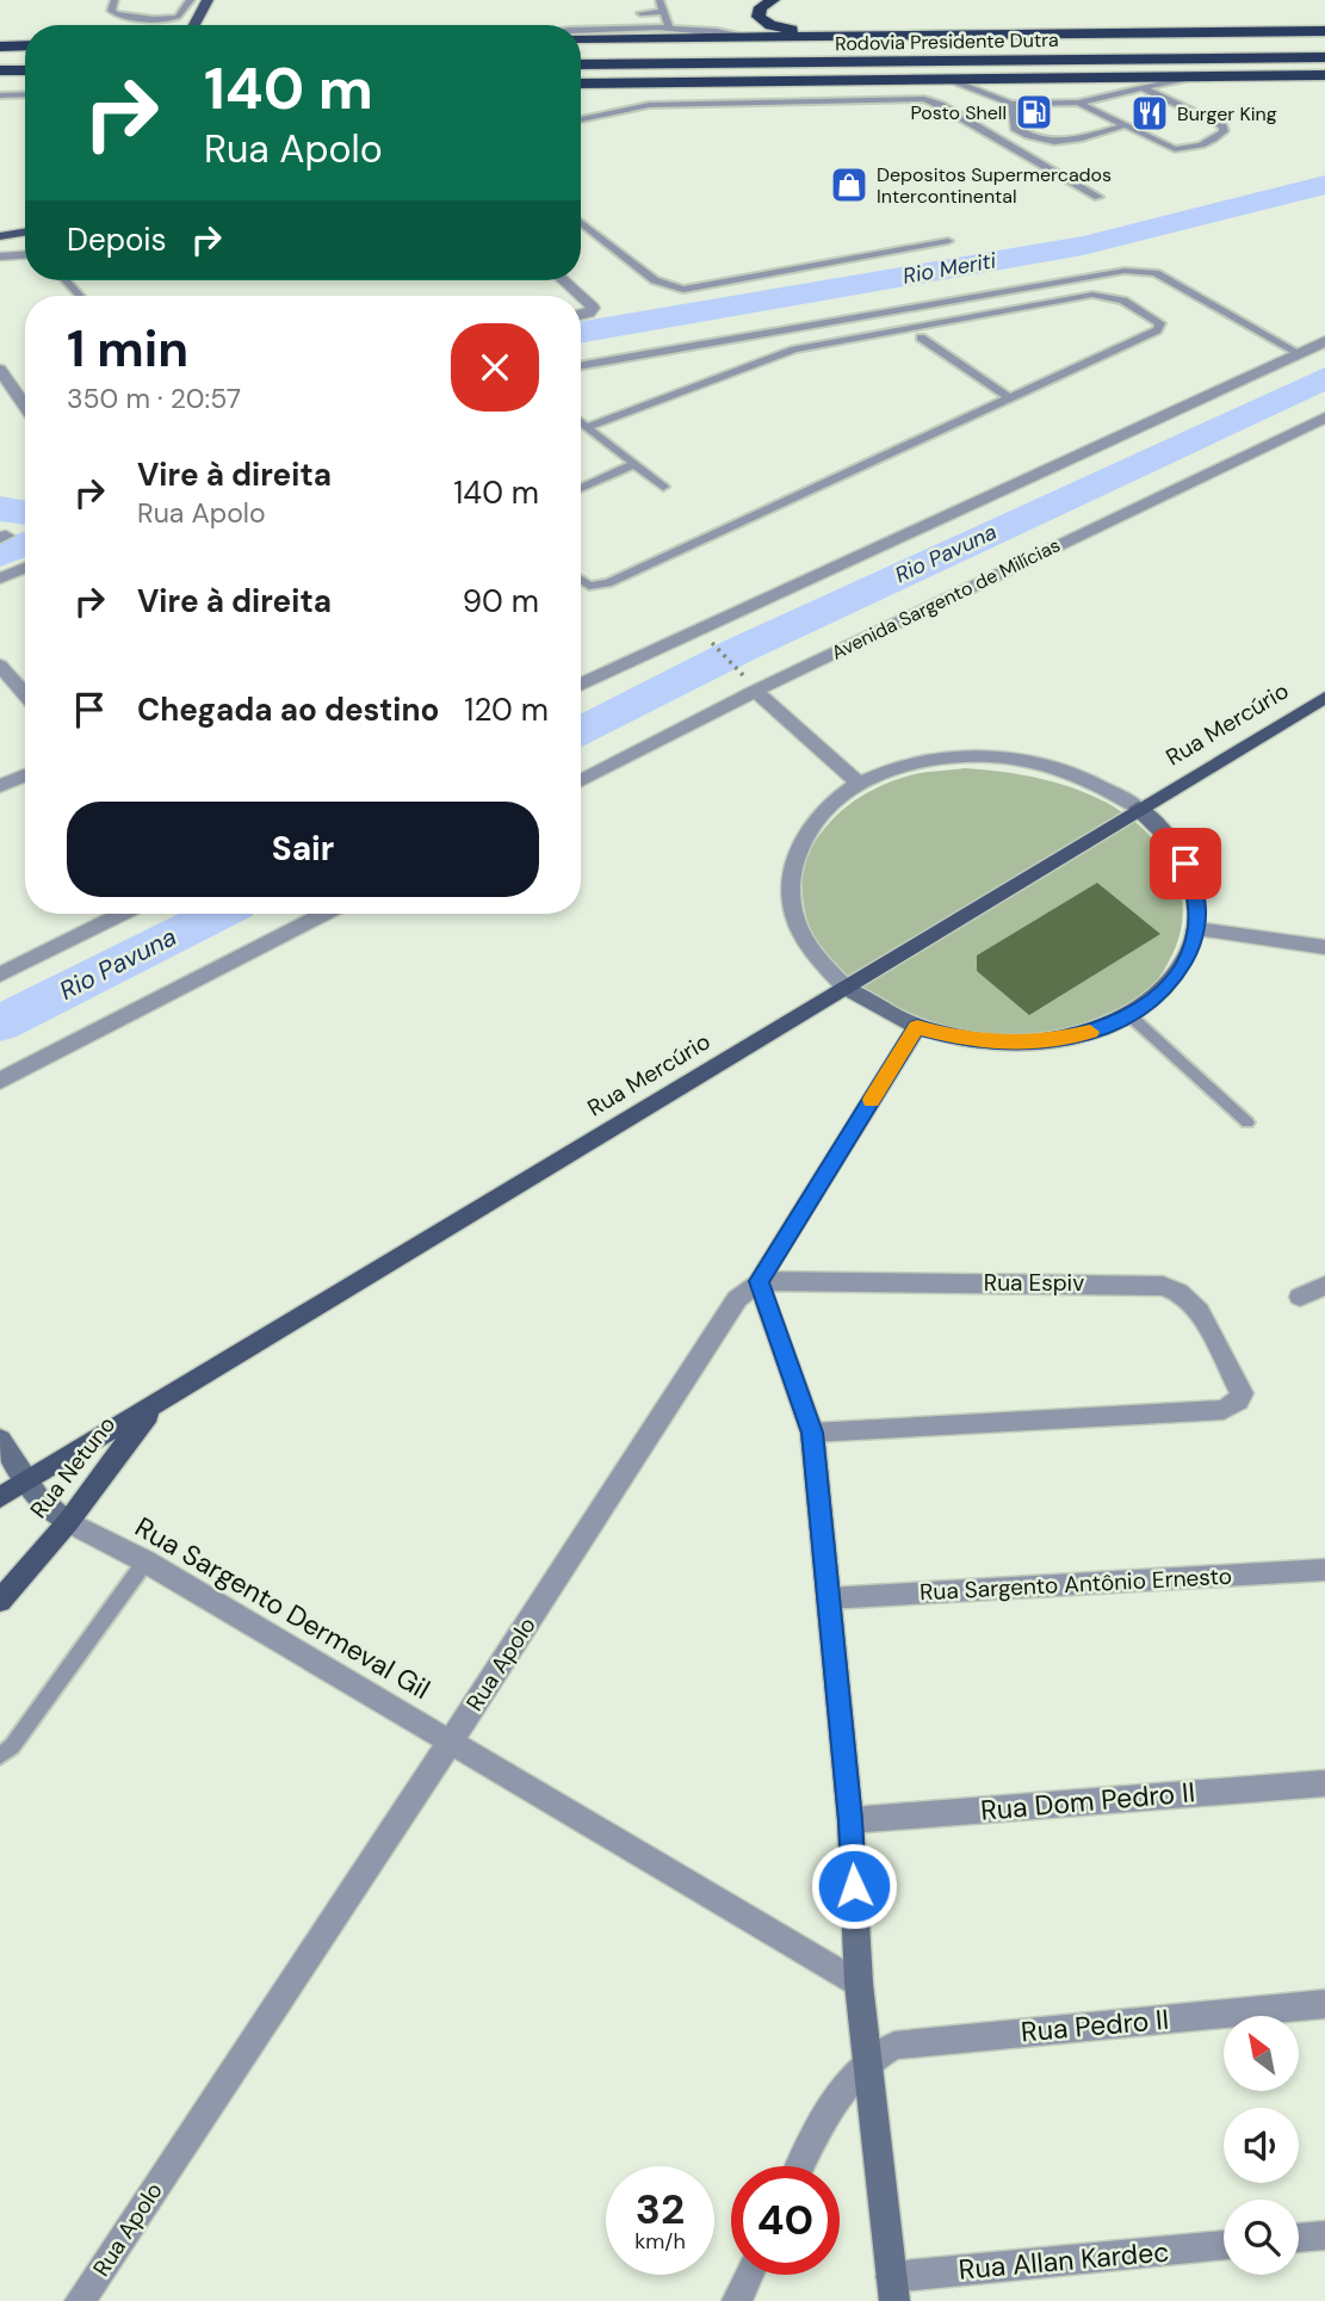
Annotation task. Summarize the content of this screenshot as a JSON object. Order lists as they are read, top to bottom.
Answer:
{
  "streets": {
    "highway": ["Rodovia Presidente Dutra"],
    "main road": ["Rua Mercúrio", "Rua Netuno"],
    "street": [
      "Avenida Sargento de Milícias",
      "Rua Espiv",
      "Rua Sargento Antônio Ernesto",
      "Rua Sargento Dermeval Gil",
      "Rua Apolo",
      "Rua Dom Pedro II",
      "Rua Pedro II",
      "Rua Allan Kardec"
    ]
  },
  "crossings": [
    ["Rua Mercúrio", "Rua Netuno"],
    ["Rua Mercúrio", "Rua Sargento Dermeval Gil"],
    ["Rua Espiv", "Rua Apolo"],
    ["Rua Netuno", "Rua Sargento Dermeval Gil"],
    ["Rua Sargento Dermeval Gil", "Rua Apolo"]
  ],
  "water": ["Rio Meriti", "Rio Pavuna"],
  "places": {
    "fuel station": ["Posto Shell"],
    "restaurant": ["Burger King"],
    "shop": ["Depositos Supermercados Intercontinental"]
  },
  "north": "top left",
  "page": {
    "turn": ["140 m", "Rua Apolo"],
    "then": "Depois",
    "heading": ["1 min", "350 m · 20:57"],
    "list": [
      {
        "name": "Vire à direita",
        "note": "Rua Apolo",
        "value": "140 m"
      },
      {
        "name": "Vire à direita",
        "value": "90 m"
      },
      {
        "name": "Chegada ao destino",
        "value": "120 m"
      }
    ],
    "buttons": "Sair",
    "speed": "32 km/h",
    "limit": "40"
  }
}
